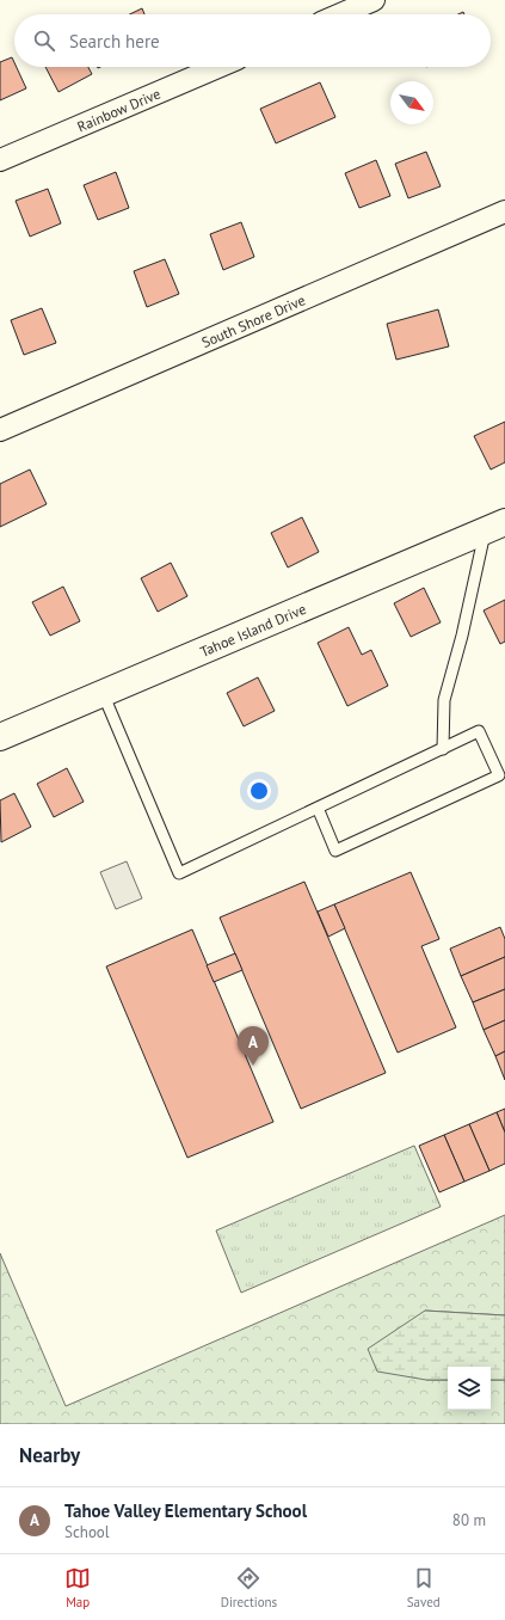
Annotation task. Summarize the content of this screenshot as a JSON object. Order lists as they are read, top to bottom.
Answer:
{
  "streets": {
    "street": ["Rainbow Drive", "South Shore Drive", "Tahoe Island Drive"]
  },
  "north": "bottom right",
  "page": {
    "search": "Search here",
    "pins": "A",
    "heading": "Nearby",
    "list": [
      {
        "mark": "A",
        "name": "Tahoe Valley Elementary School",
        "note": "School",
        "value": "80 m"
      }
    ],
    "nav": ["Map", "Directions", "Saved"]
  }
}
